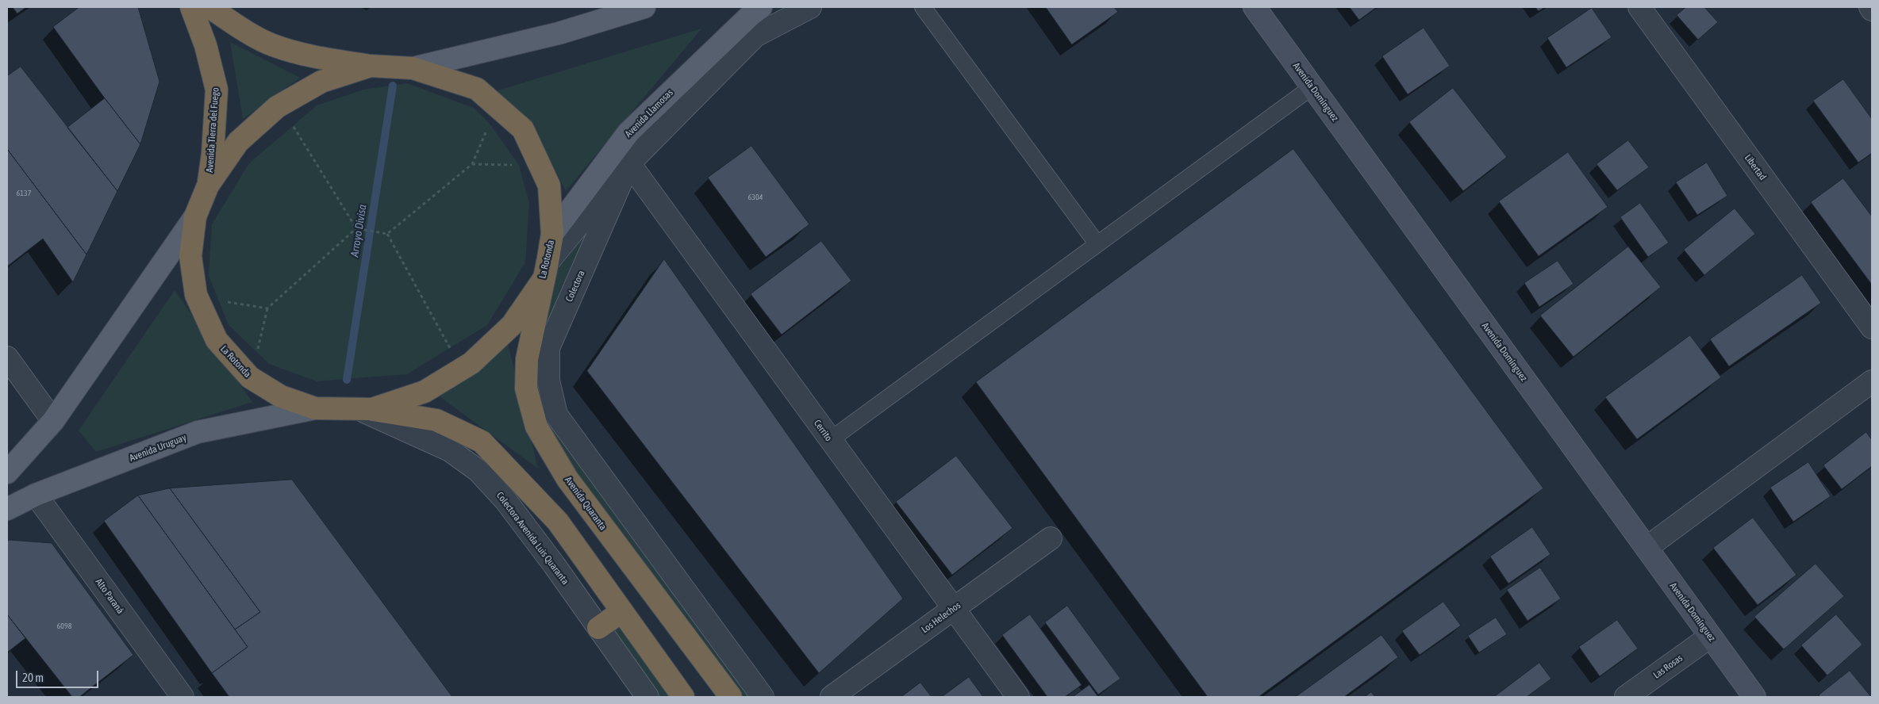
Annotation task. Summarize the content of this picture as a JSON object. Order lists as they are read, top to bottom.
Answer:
{
  "streets": {
    "highway": ["Avenida Tierra del Fuego", "La Rotonda", "Avenida Quaranta"],
    "main road": ["Avenida Domínguez", "Avenida Llamosas", "Avenida Uruguay"],
    "street": [
      "Libertad",
      "Colectora",
      "Cerrito",
      "Colectora Avenida Luis Quaranta",
      "Alto Paraná",
      "Los Helechos",
      "Las Rosas"
    ]
  },
  "crossings": [
    ["Avenida Domínguez", "Las Rosas"],
    ["Avenida Llamosas", "La Rotonda"],
    ["Avenida Tierra del Fuego", "La Rotonda"],
    ["La Rotonda", "Colectora"],
    ["La Rotonda", "Avenida Uruguay"],
    ["La Rotonda", "Avenida Quaranta"],
    ["La Rotonda", "Colectora Avenida Luis Quaranta"],
    ["Colectora", "Cerrito"],
    ["Colectora", "Avenida Quaranta"],
    ["Cerrito", "Los Helechos"],
    ["Avenida Uruguay", "Alto Paraná"]
  ],
  "water": ["Arroyo Divisa"],
  "house_numbers": ["6137", "6304", "6098"],
  "scale_bar": "20 m"
}
